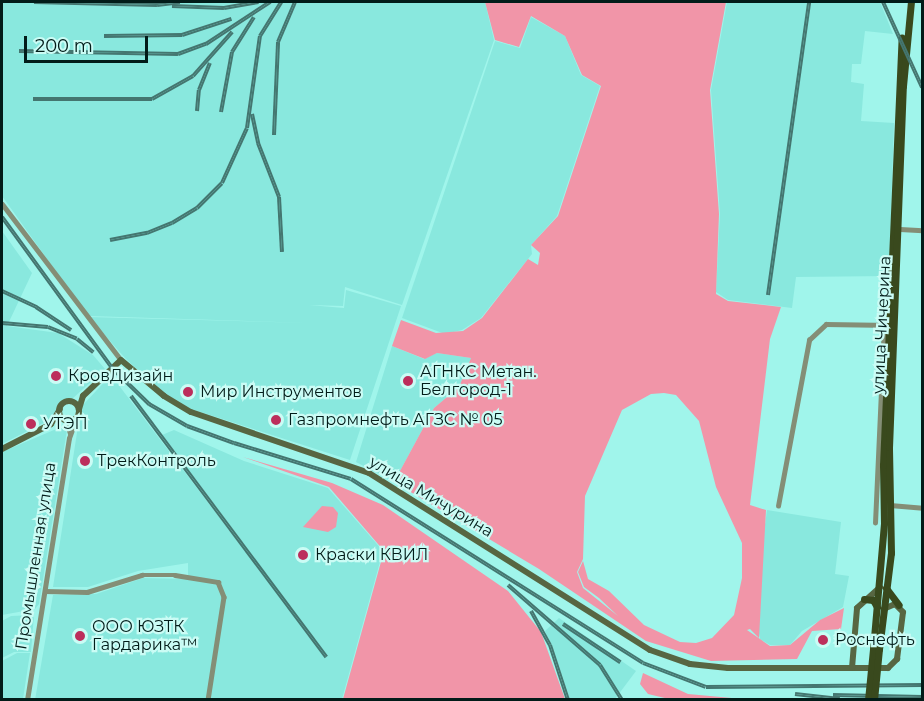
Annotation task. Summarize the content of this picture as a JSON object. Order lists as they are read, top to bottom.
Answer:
{
  "streets": {
    "main road": ["улица Чичерина", "улица Мичурина"],
    "street": ["Промышленная улица"]
  },
  "places": [
    "КровДизайн",
    "АГНКС Метан. Белгород-1",
    "Мир Инструментов",
    "Газпромнефть АГЗС № 05",
    "УТЭП",
    "ТрекКонтроль",
    "Краски КВИЛ",
    "ООО ЮЗТК Гардарика™",
    "Роснефть"
  ],
  "scale_bar": "200 m"
}
